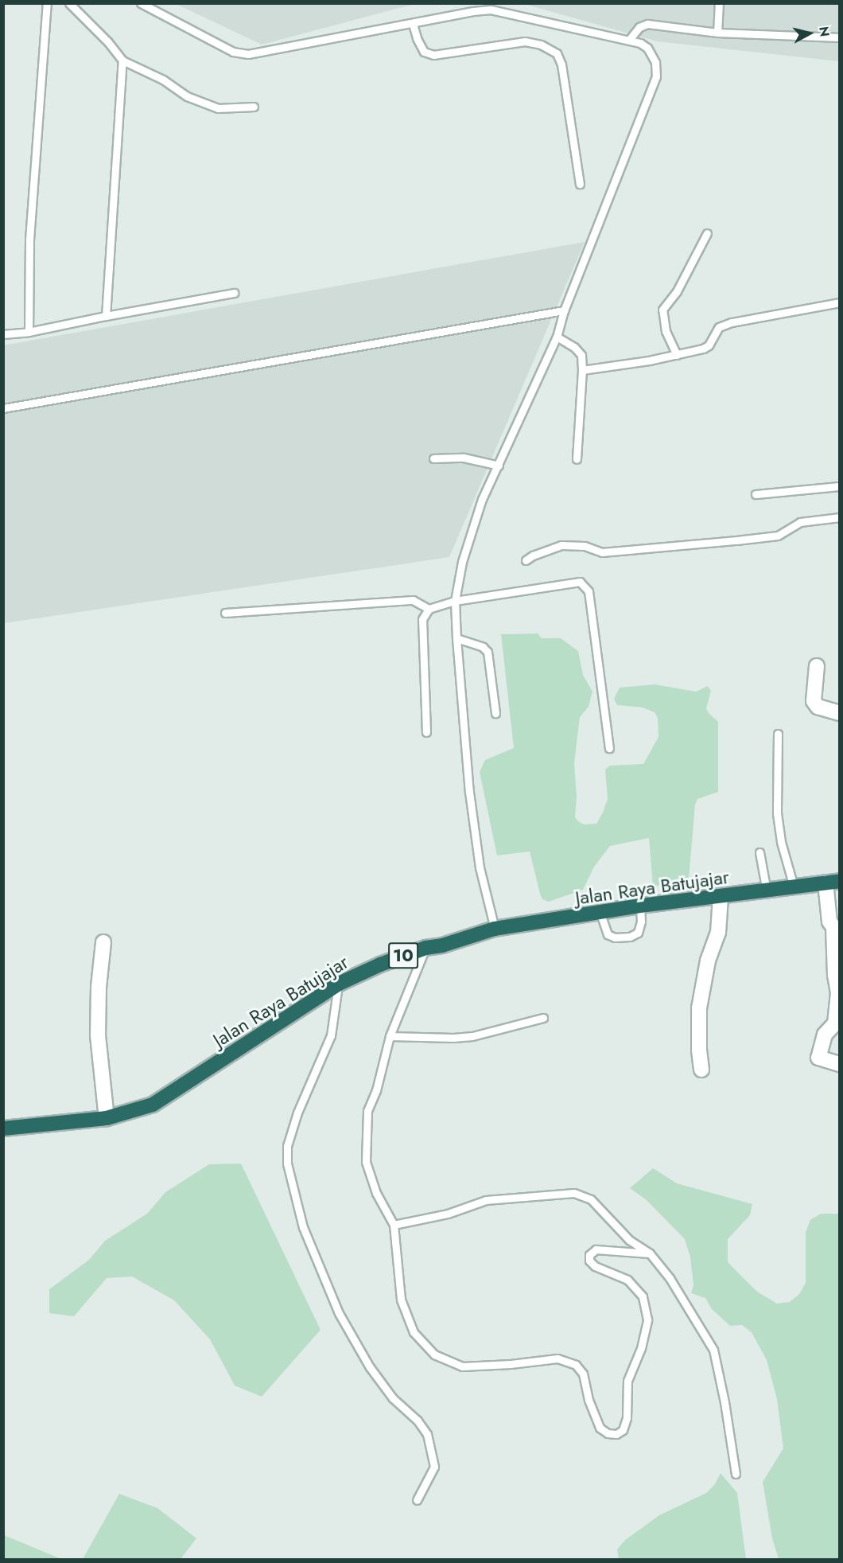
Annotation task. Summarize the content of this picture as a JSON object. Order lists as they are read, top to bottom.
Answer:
{
  "streets": {
    "highway": ["Jalan Raya Batujajar", "10"]
  },
  "north": "right"
}
